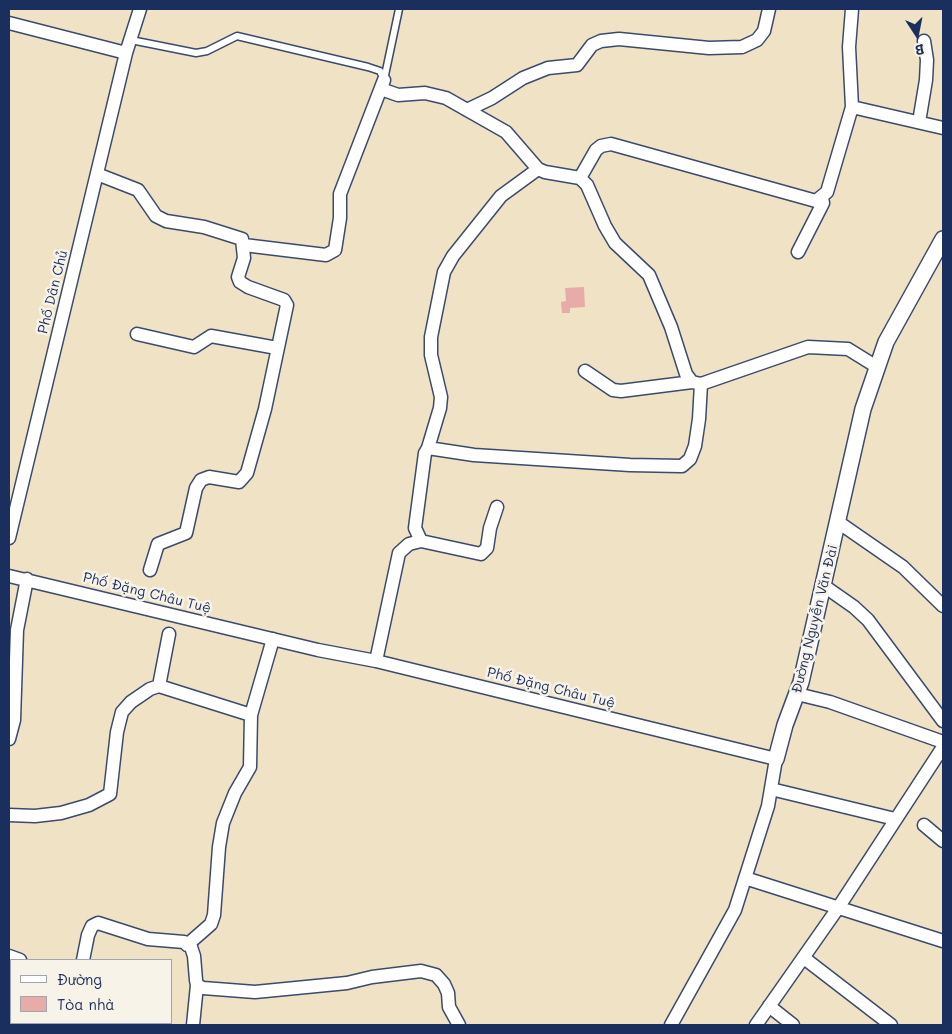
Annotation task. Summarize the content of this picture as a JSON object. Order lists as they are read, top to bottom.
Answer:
{
  "streets": {
    "street": ["Phố Dân Chủ", "Phố Đặng Châu Tuệ", "Đường Nguyễn Văn Đài"]
  },
  "crossings": [
    ["Phố Đặng Châu Tuệ", "Đường Nguyễn Văn Đài"]
  ],
  "legend": ["Đường", "Tòa nhà"],
  "north": "bottom"
}
